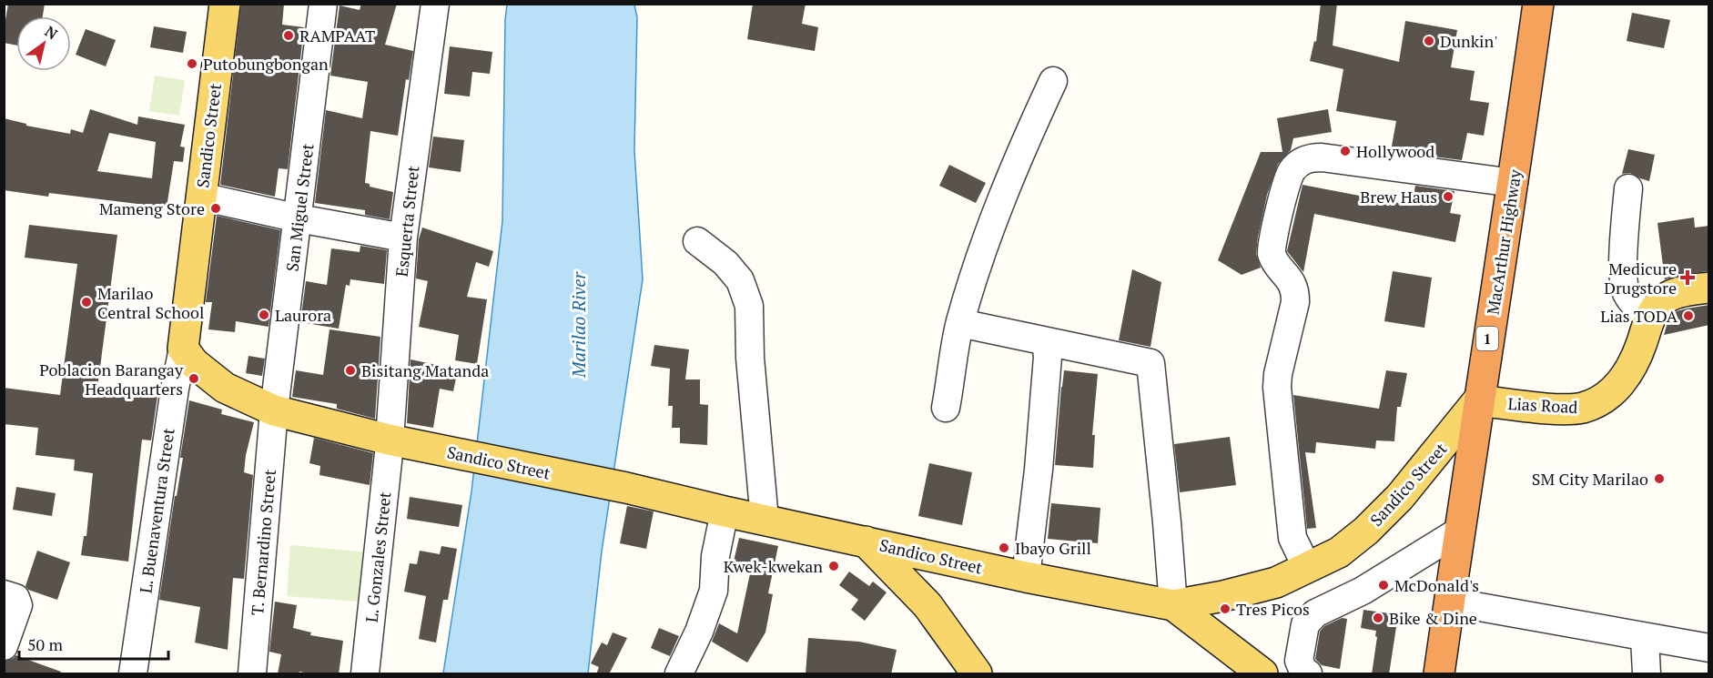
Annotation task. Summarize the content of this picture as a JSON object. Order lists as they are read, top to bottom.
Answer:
{
  "streets": {
    "highway": ["MacArthur Highway", "1"],
    "main road": ["Sandico Street", "Lias Road"],
    "street": [
      "San Miguel Street",
      "Esquerta Street",
      "L. Buenaventura Street",
      "T. Bernardino Street",
      "L. Gonzales Street"
    ]
  },
  "crossings": [
    ["Sandico Street", "San Miguel Street"],
    ["Sandico Street", "Esquerta Street"],
    ["Sandico Street", "MacArthur Highway"],
    ["Sandico Street", "Lias Road"],
    ["Sandico Street", "L. Buenaventura Street"],
    ["Sandico Street", "T. Bernardino Street"],
    ["Sandico Street", "L. Gonzales Street"],
    ["San Miguel Street", "T. Bernardino Street"],
    ["Esquerta Street", "L. Gonzales Street"],
    ["MacArthur Highway", "Lias Road"]
  ],
  "water": ["Marilao River"],
  "places": {
    "other": [
      "RAMPAAT",
      "Dunkin'",
      "Putobungbongan",
      "Hollywood",
      "Brew Haus",
      "Mameng Store",
      "Marilao Central School",
      "Laurora",
      "Lias TODA",
      "Bisitang Matanda",
      "Poblacion Barangay Headquarters",
      "SM City Marilao",
      "Ibayo Grill",
      "Kwek-kwekan",
      "McDonald's",
      "Tres Picos",
      "Bike & Dine"
    ],
    "health": ["Medicure Drugstore"]
  },
  "scale_bar": "50 m",
  "north": "top right"
}
